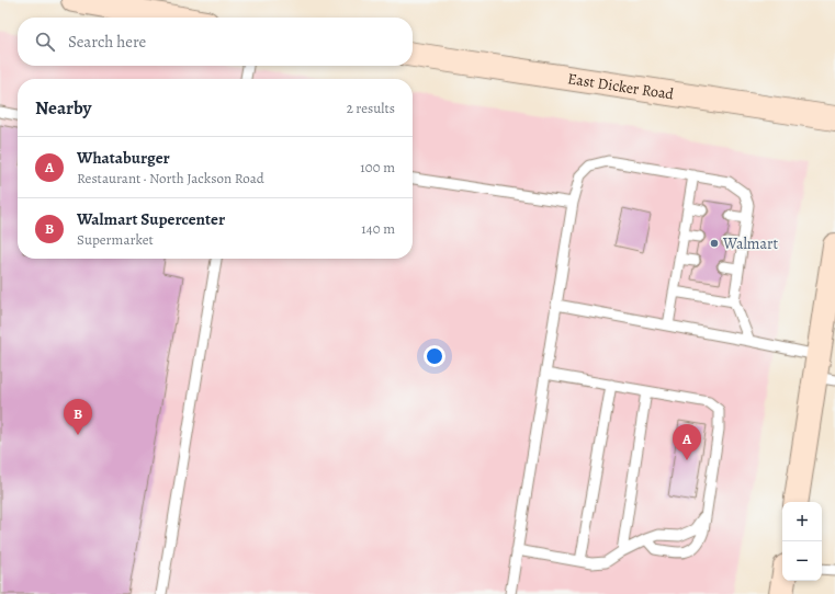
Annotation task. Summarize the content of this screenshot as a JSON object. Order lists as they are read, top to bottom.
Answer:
{
  "streets": {
    "main road": ["East Dicker Road"]
  },
  "places": ["Walmart"],
  "page": {
    "search": "Search here",
    "heading": ["Nearby", "2 results"],
    "list": [
      {
        "mark": "A",
        "name": "Whataburger",
        "note": "Restaurant · North Jackson Road",
        "value": "100 m"
      },
      {
        "mark": "B",
        "name": "Walmart Supercenter",
        "note": "Supermarket",
        "value": "140 m"
      }
    ],
    "pins": ["B", "A"],
    "map_buttons": ["+", "−"]
  }
}
